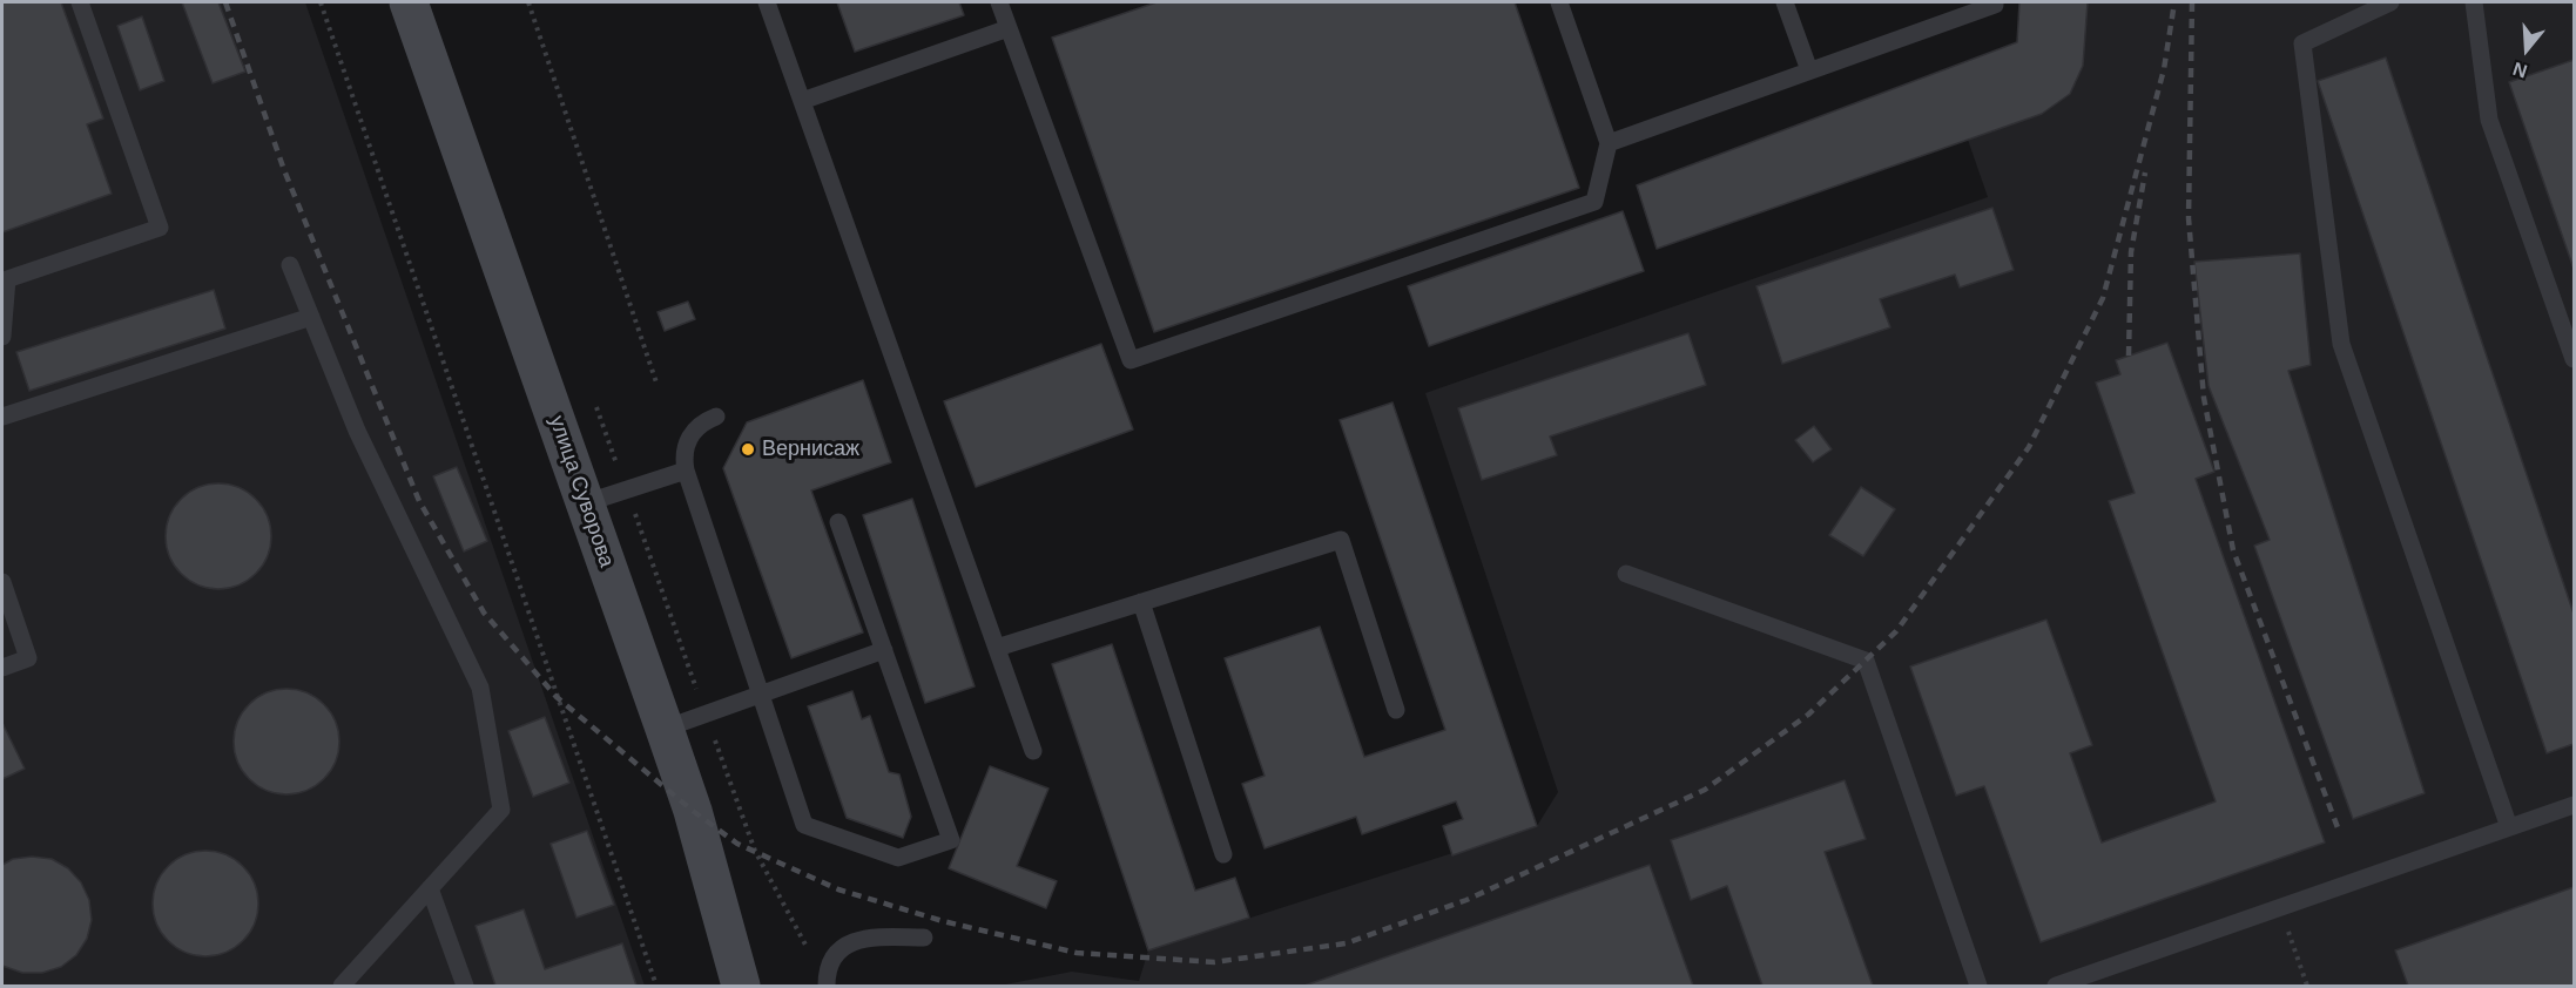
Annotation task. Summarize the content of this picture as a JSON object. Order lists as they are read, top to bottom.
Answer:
{
  "streets": {
    "main road": ["улица Суворова"]
  },
  "places": ["Вернисаж"],
  "north": "bottom"
}
